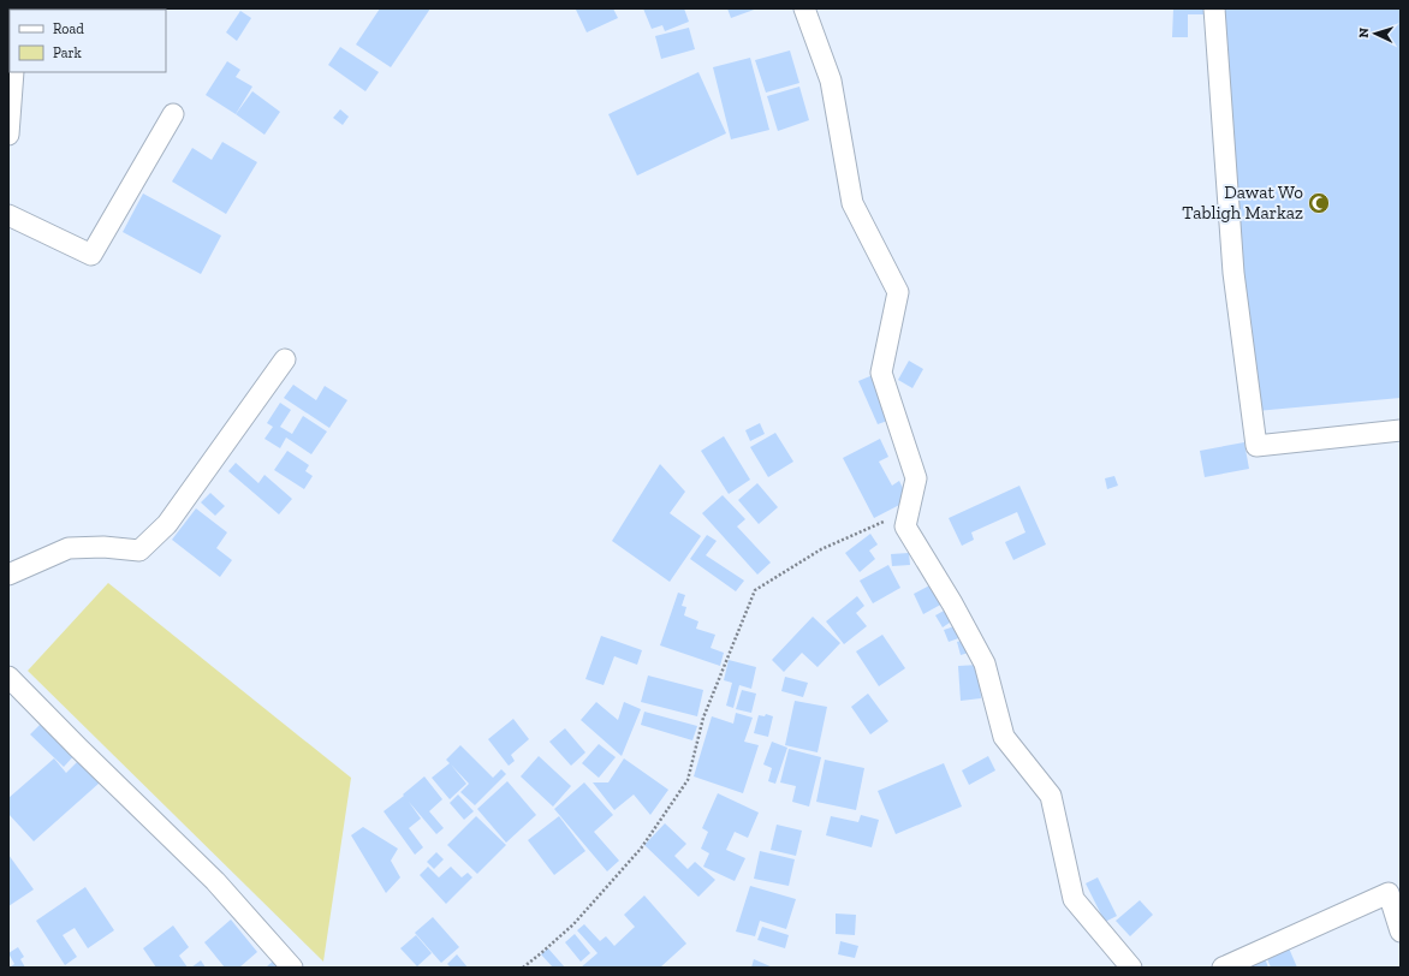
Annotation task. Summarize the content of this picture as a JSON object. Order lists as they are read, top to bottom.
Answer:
{
  "places": {
    "mosque": ["Dawat Wo Tabligh Markaz"]
  },
  "legend": ["Road", "Park"],
  "north": "left"
}
